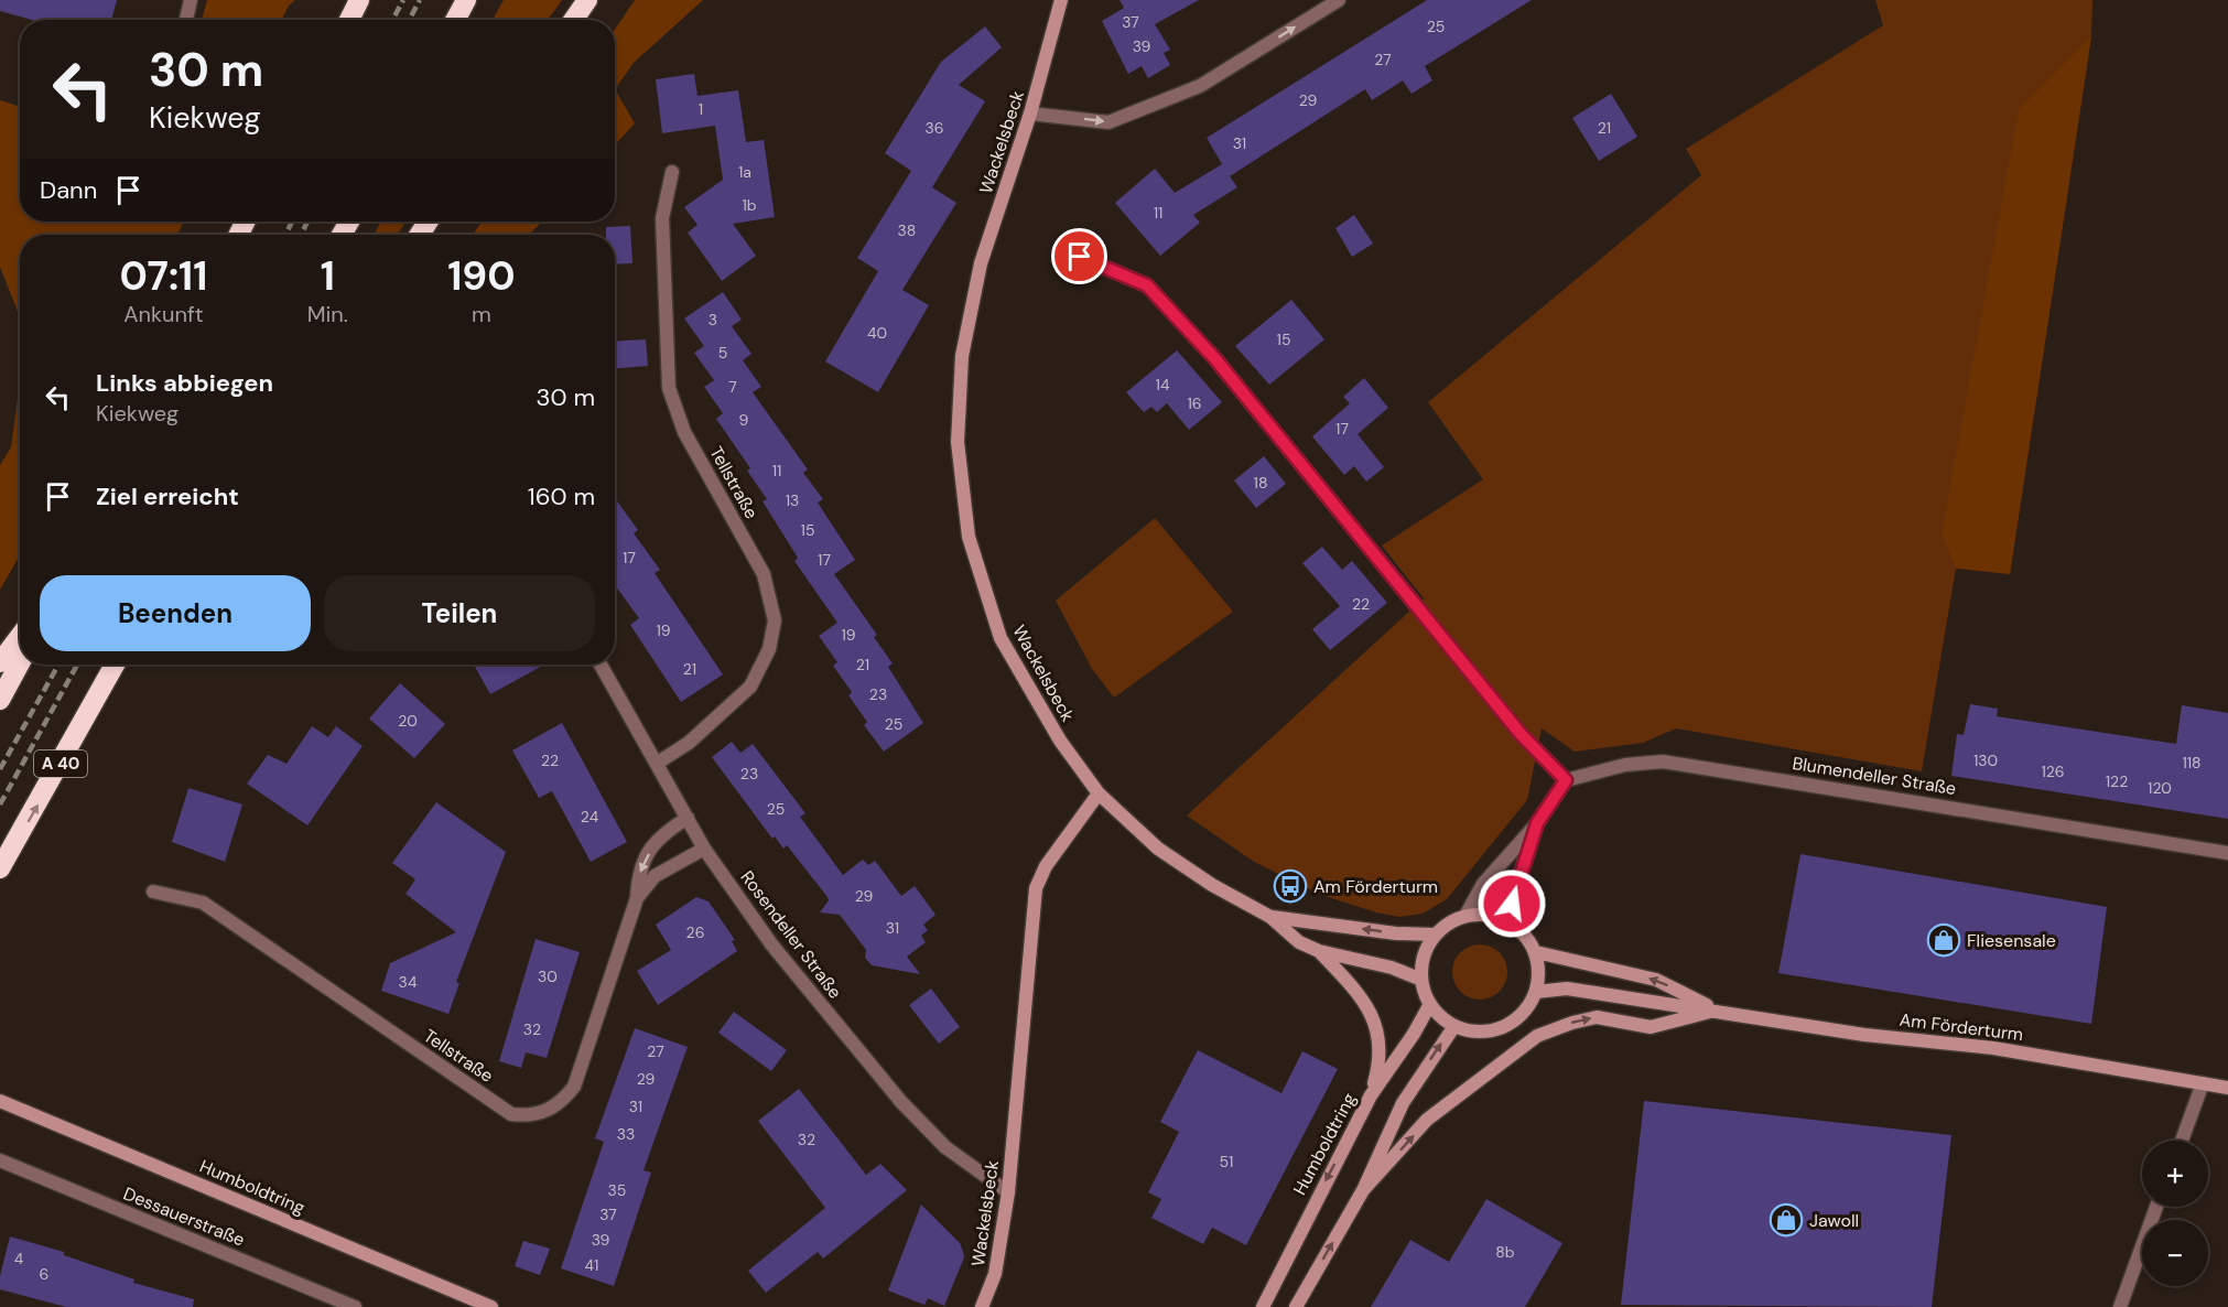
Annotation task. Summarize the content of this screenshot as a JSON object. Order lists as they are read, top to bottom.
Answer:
{
  "streets": {
    "highway": ["A 40"],
    "street": [
      "Wackelsbeck",
      "Tellstraße",
      "Blumendeller Straße",
      "Rosendeller Straße",
      "Am Förderturm",
      "Humboldtring",
      "Dessauerstraße"
    ]
  },
  "crossings": [
    ["Wackelsbeck", "Rosendeller Straße"],
    ["Tellstraße", "Rosendeller Straße"],
    ["Am Förderturm", "Humboldtring"]
  ],
  "places": {
    "bus stop": ["Am Förderturm"],
    "shop": ["Fliesensale", "Jawoll"]
  },
  "house_numbers": [
    "37",
    "25",
    "39",
    "27",
    "29",
    "1",
    "36",
    "21",
    "31",
    "1a",
    "1b",
    "11",
    "38",
    "3",
    "40",
    "15",
    "5",
    "14",
    "7",
    "16",
    "9",
    "17",
    "11",
    "18",
    "13",
    "15",
    "17",
    "17",
    "22",
    "19",
    "19",
    "21",
    "21",
    "23",
    "20",
    "25",
    "22",
    "130",
    "118",
    "126",
    "23",
    "122",
    "120",
    "25",
    "24",
    "29",
    "31",
    "26",
    "30",
    "34",
    "32",
    "27",
    "29",
    "31",
    "33",
    "32",
    "51",
    "35",
    "37",
    "39",
    "8b",
    "4",
    "41",
    "6"
  ],
  "page": {
    "turn": ["30 m", "Kiekweg"],
    "then": "Dann",
    "eta": [
      "07:11",
      "Ankunft",
      "1",
      "Min.",
      "190",
      "m"
    ],
    "list": [
      {
        "name": "Links abbiegen",
        "note": "Kiekweg",
        "value": "30 m"
      },
      {
        "name": "Ziel erreicht",
        "value": "160 m"
      }
    ],
    "buttons": ["Beenden", "Teilen"],
    "map_buttons": ["+", "−"]
  }
}
